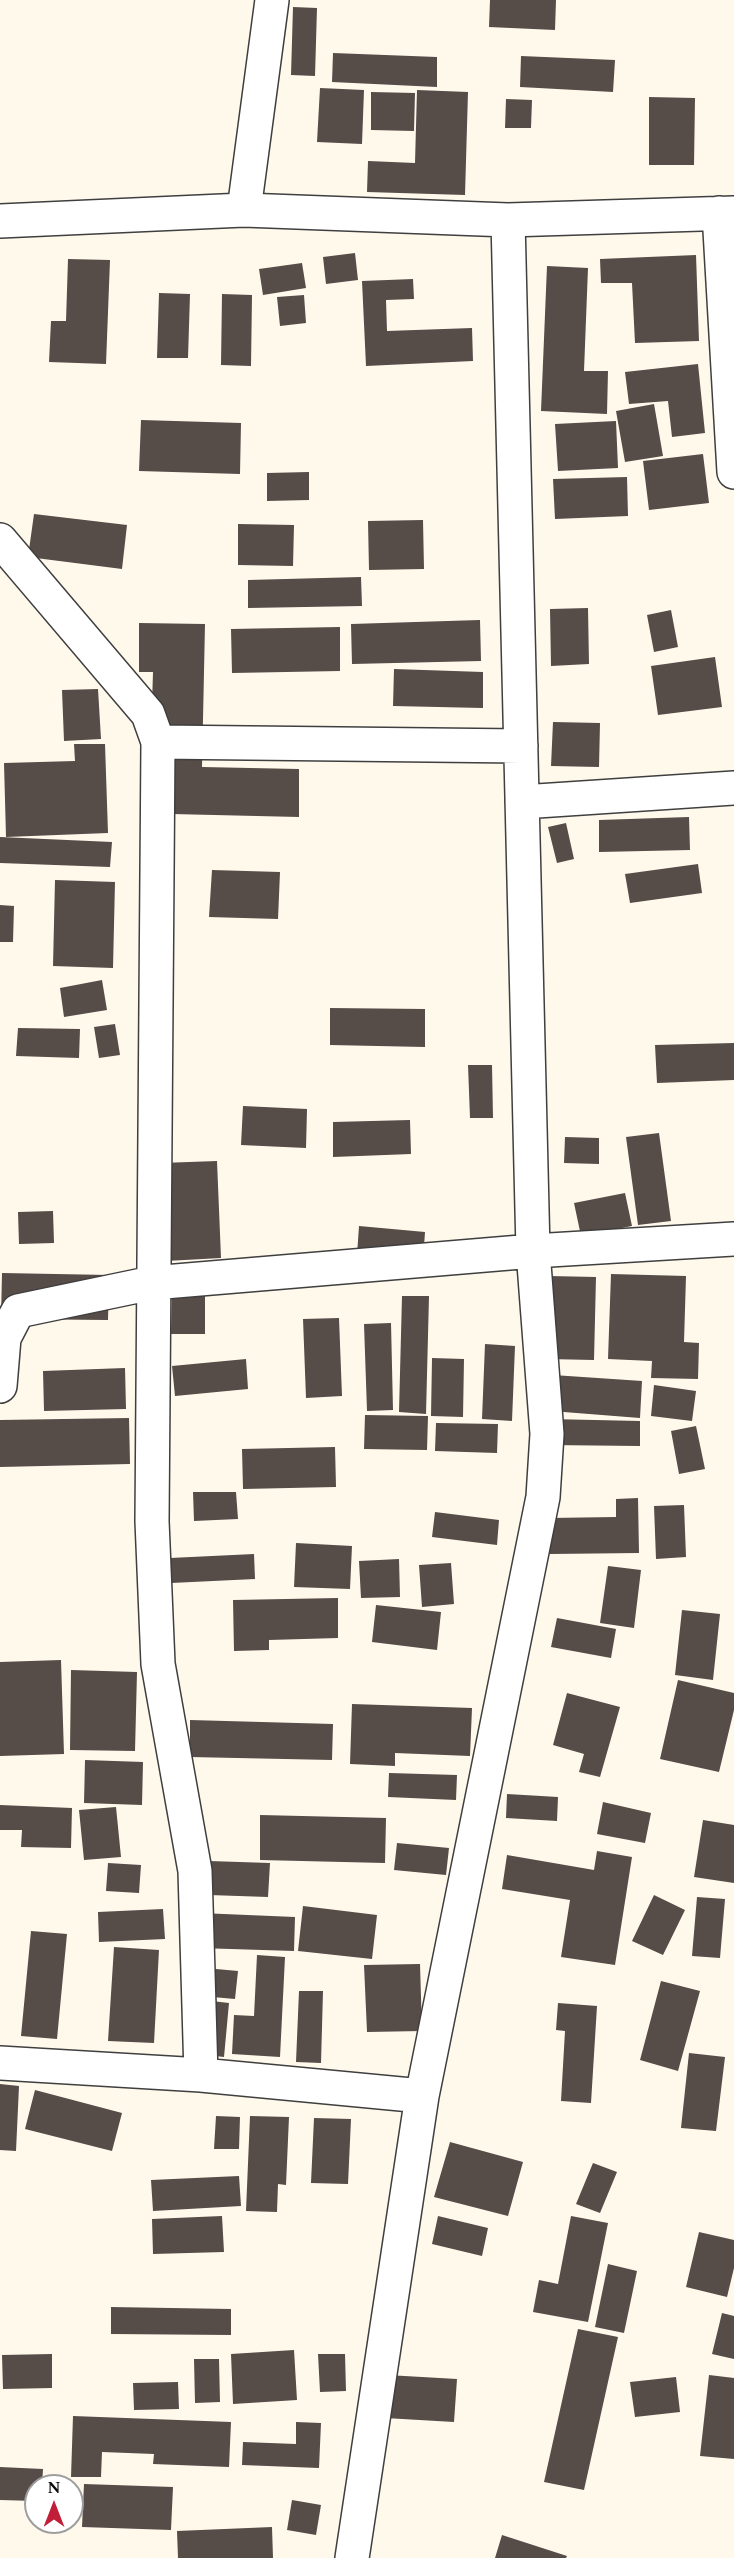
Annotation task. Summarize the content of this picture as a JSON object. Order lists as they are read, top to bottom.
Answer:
{
  "north": "top"
}
